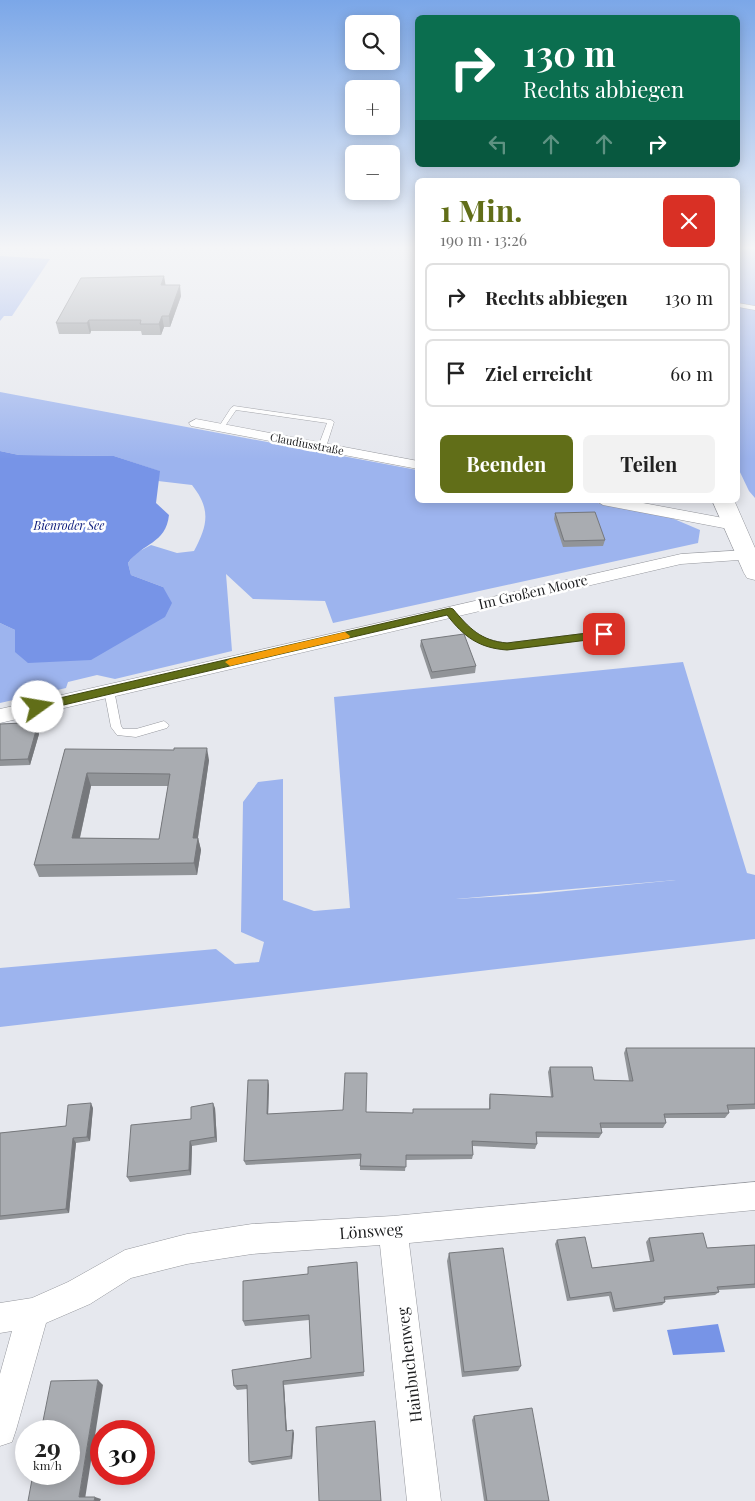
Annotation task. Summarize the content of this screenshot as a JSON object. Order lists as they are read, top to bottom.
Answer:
{
  "streets": {
    "street": [
      "Claudiusstraße",
      "Im Großen Moore",
      "Lönsweg",
      "Hainbuchenweg"
    ]
  },
  "crossings": [
    ["Lönsweg", "Hainbuchenweg"]
  ],
  "water": ["Bienroder See"],
  "page": {
    "map_buttons": ["+", "−"],
    "turn": ["130 m", "Rechts abbiegen"],
    "heading": ["1 Min.", "190 m · 13:26"],
    "list": [
      {
        "name": "Rechts abbiegen",
        "value": "130 m"
      },
      {
        "name": "Ziel erreicht",
        "value": "60 m"
      }
    ],
    "buttons": ["Beenden", "Teilen"],
    "speed": "29 km/h",
    "limit": "30"
  }
}
